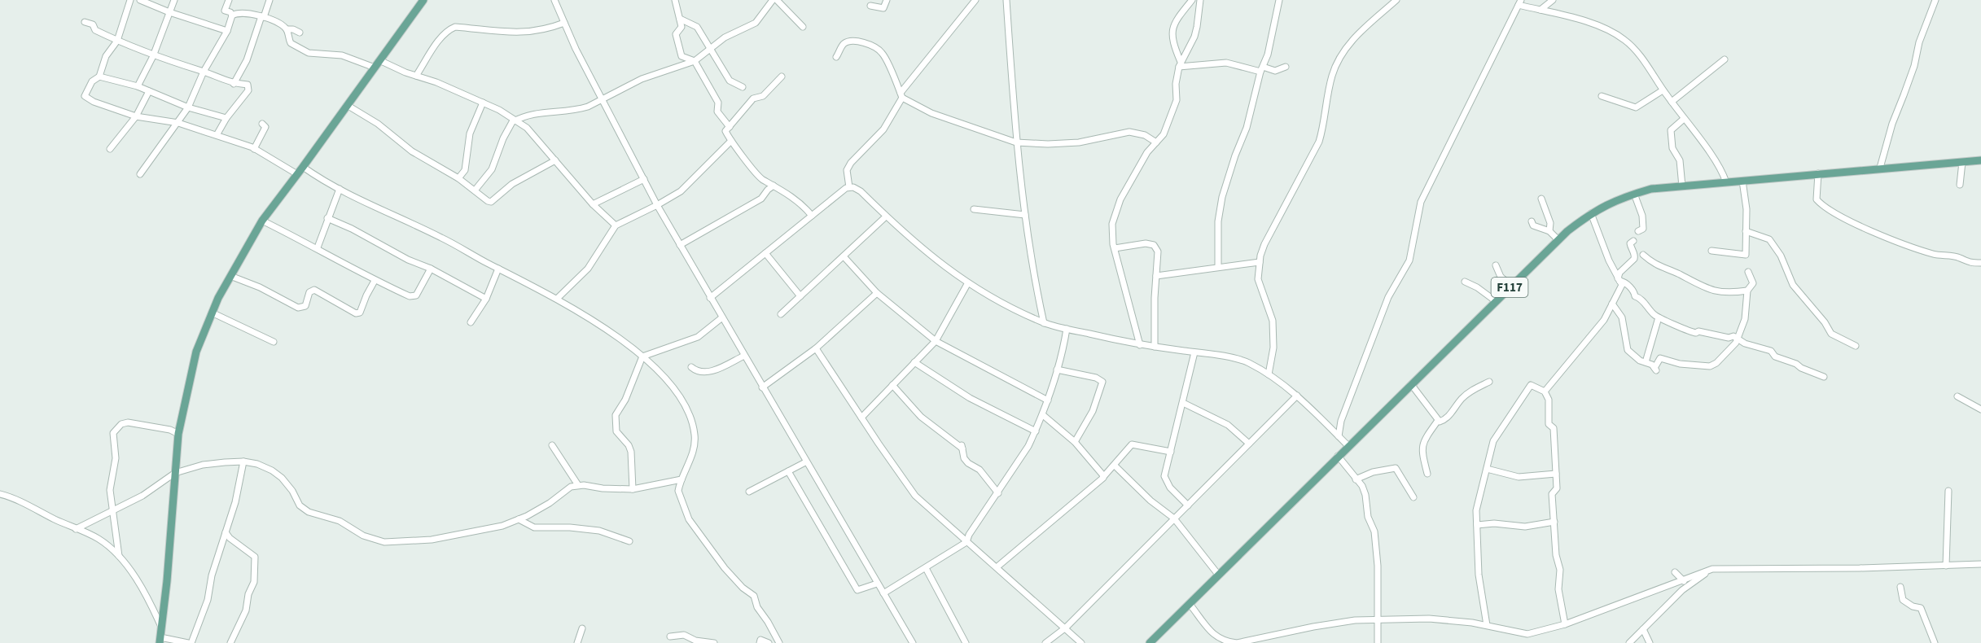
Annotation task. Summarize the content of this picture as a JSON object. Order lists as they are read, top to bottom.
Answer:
{
  "streets": {
    "main road": ["F117"]
  }
}
